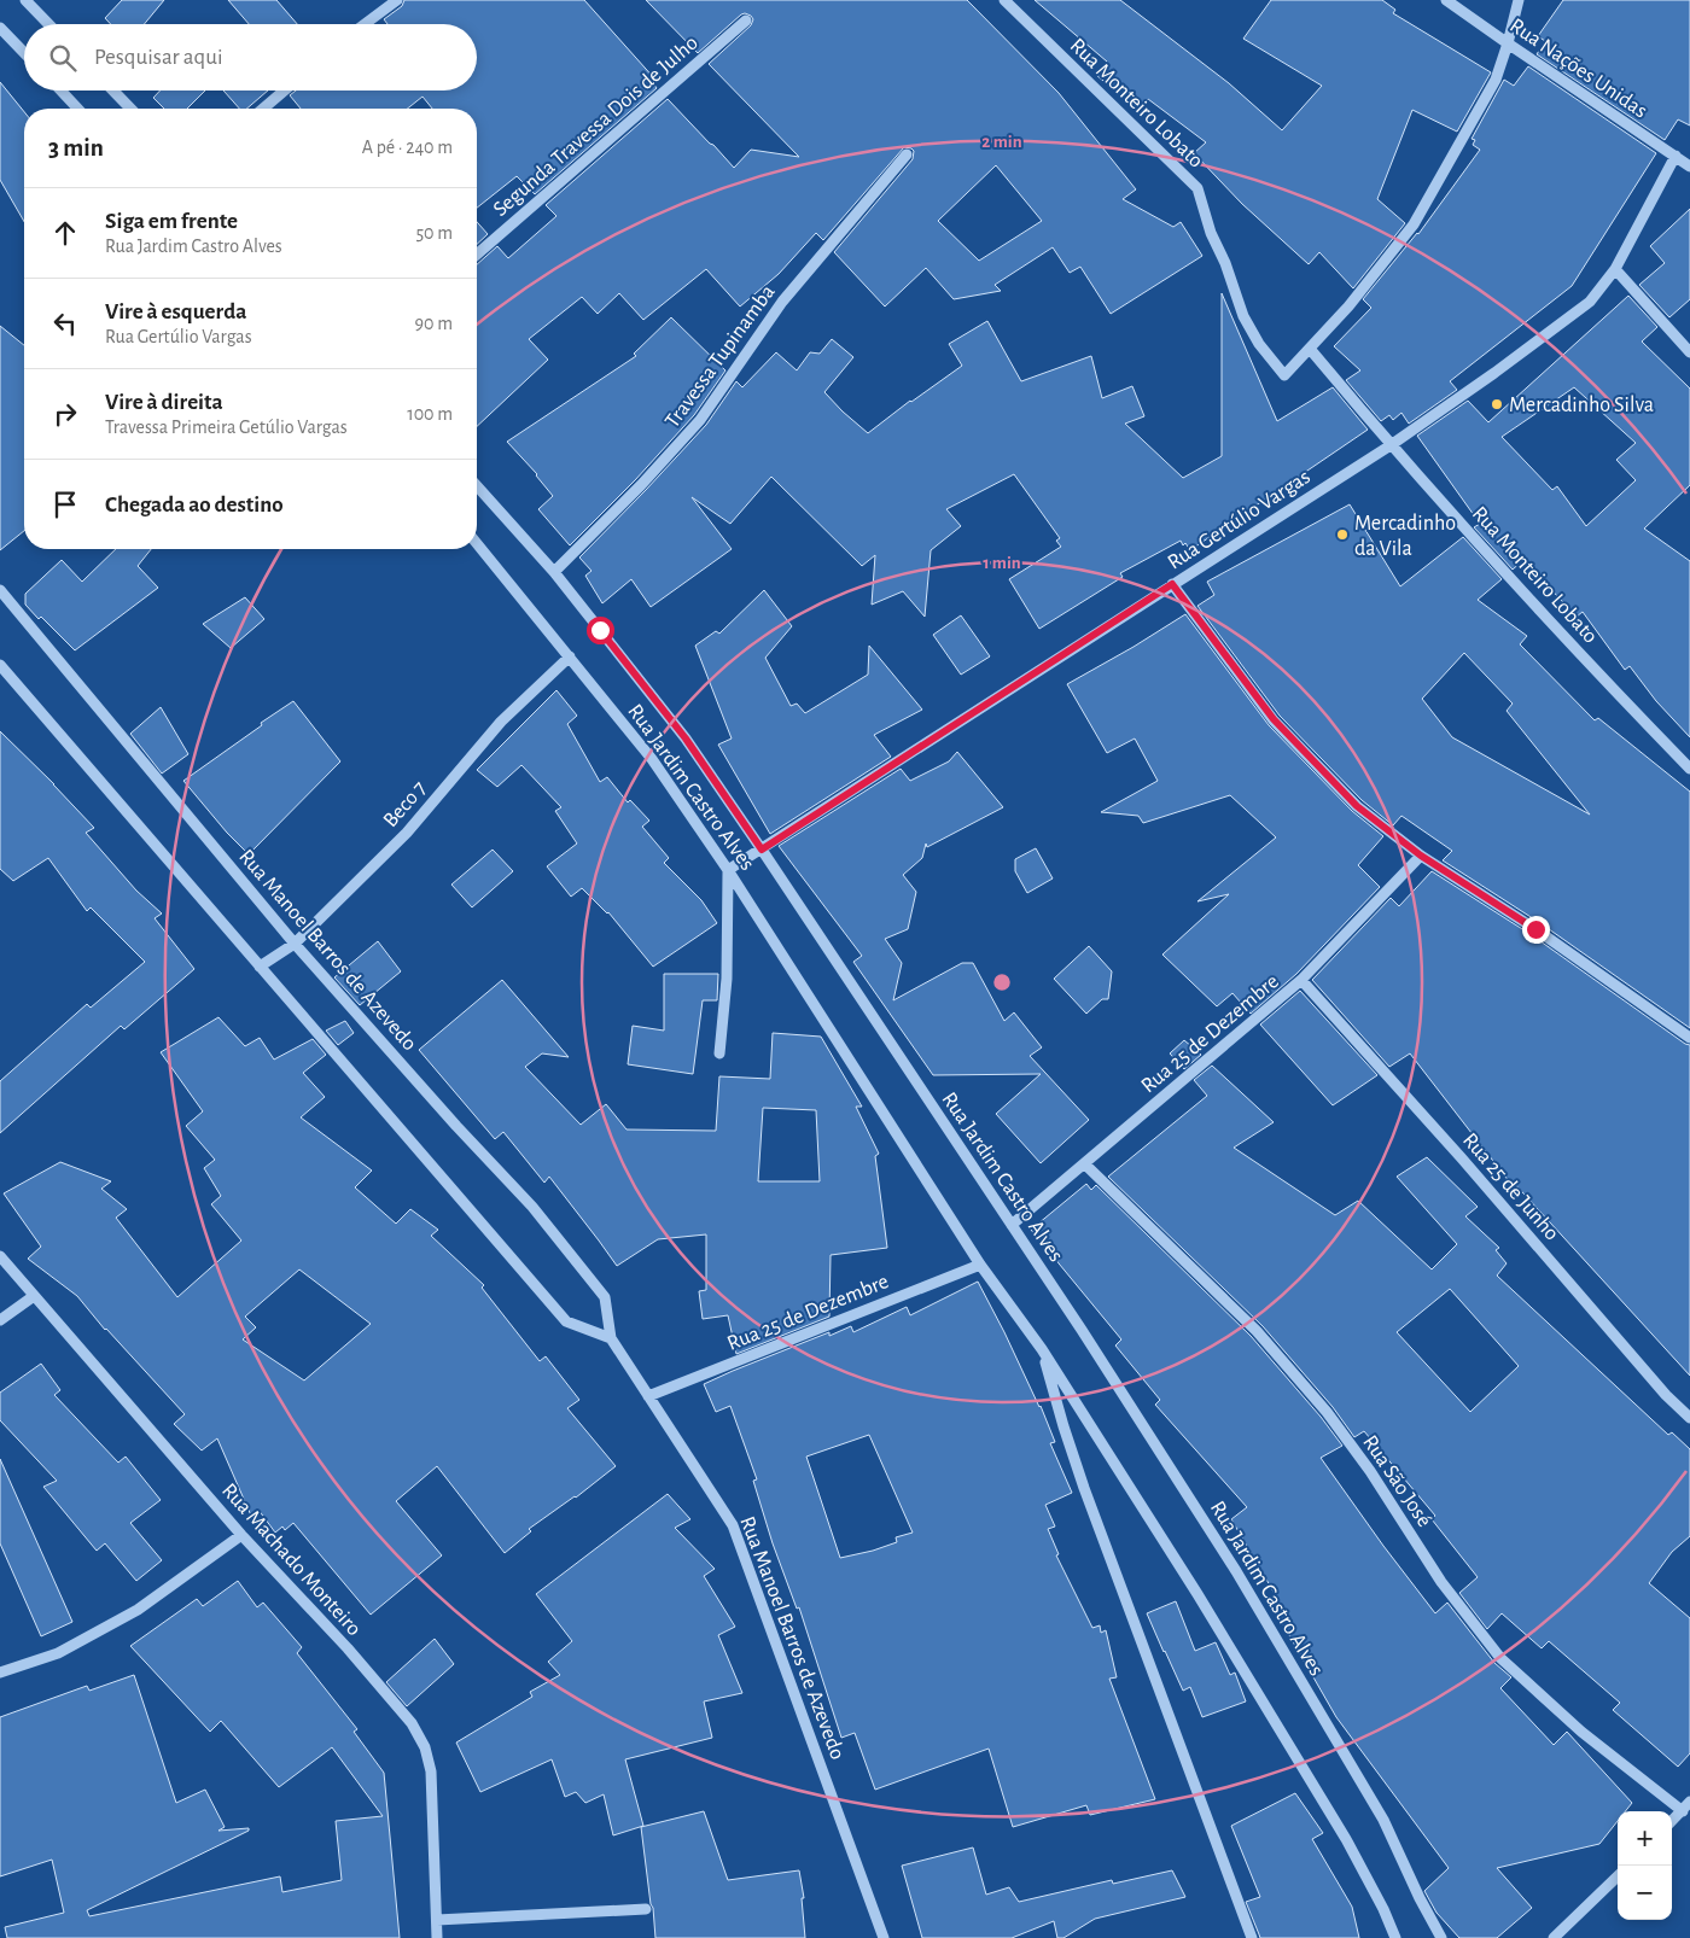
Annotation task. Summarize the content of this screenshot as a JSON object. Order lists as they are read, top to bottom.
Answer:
{
  "streets": {
    "street": [
      "Rua Nações Unidas",
      "Rua Monteiro Lobato",
      "Segunda Travessa Dois de Julho",
      "Travessa Tupinamba",
      "Rua Gertúlio Vargas",
      "Rua Jardim Castro Alves",
      "Beco 7",
      "Rua Manoel Barros de Azevedo",
      "Rua 25 de Dezembre",
      "Rua 25 de Junho",
      "Rua São José",
      "Rua Machado Monteiro"
    ]
  },
  "crossings": [
    ["Rua Nações Unidas", "Rua Gertúlio Vargas"],
    ["Rua Monteiro Lobato", "Rua Gertúlio Vargas"],
    ["Travessa Tupinamba", "Rua Jardim Castro Alves"],
    ["Rua Gertúlio Vargas", "Rua Jardim Castro Alves"],
    ["Rua Jardim Castro Alves", "Beco 7"],
    ["Rua Jardim Castro Alves", "Rua 25 de Dezembre"],
    ["Beco 7", "Rua Manoel Barros de Azevedo"],
    ["Rua Manoel Barros de Azevedo", "Rua 25 de Dezembre"],
    ["Rua 25 de Dezembre", "Rua 25 de Junho"],
    ["Rua 25 de Dezembre", "Rua São José"]
  ],
  "places": ["Mercadinho Silva", "Mercadinho da Vila"],
  "page": {
    "search": "Pesquisar aqui",
    "heading": ["3 min", "A pé · 240 m"],
    "list": [
      ["Siga em frente", "Rua Jardim Castro Alves", "50 m"],
      ["Vire à esquerda", "Rua Gertúlio Vargas", "90 m"],
      ["Vire à direita", "Travessa Primeira Getúlio Vargas", "100 m"],
      "Chegada ao destino"
    ],
    "map_buttons": ["+", "−"]
  },
  "rings": ["2 min", "1 min"]
}
